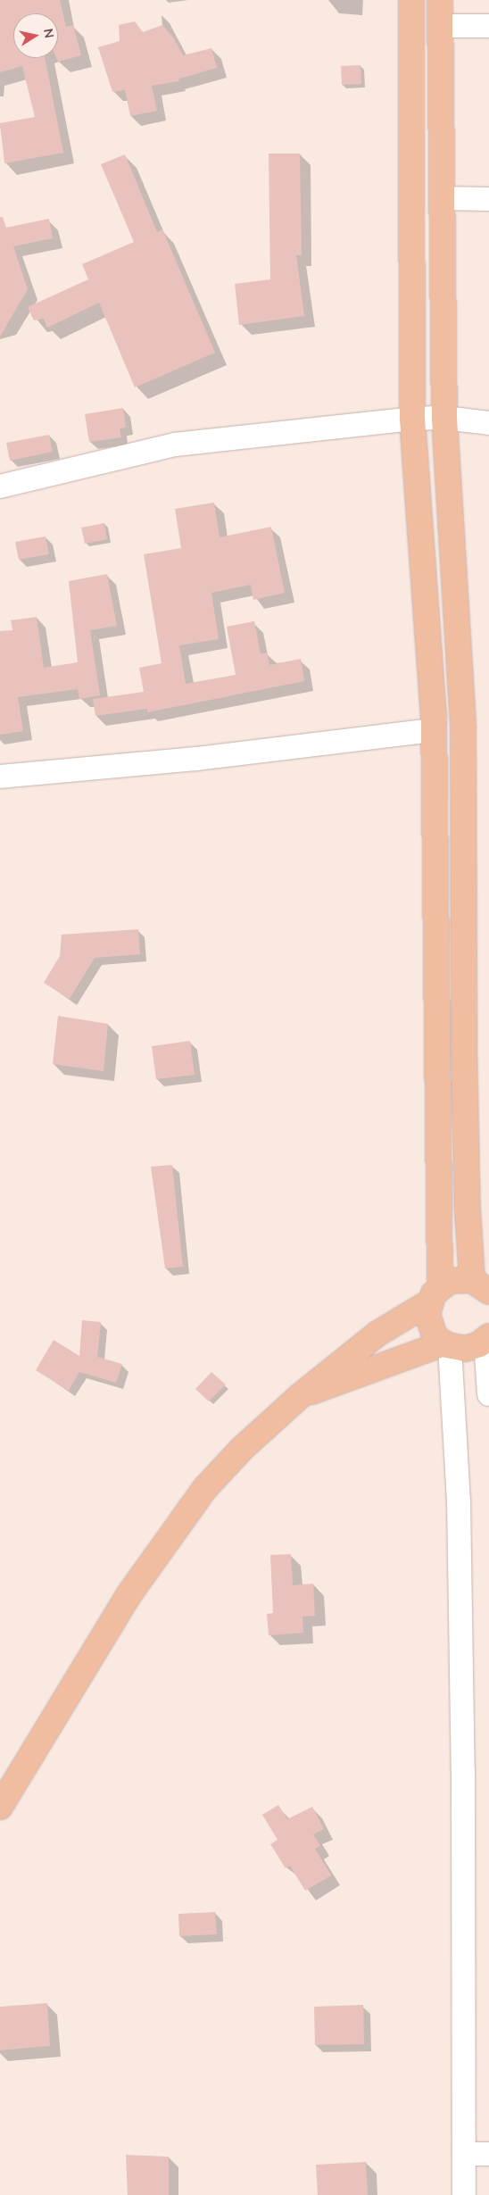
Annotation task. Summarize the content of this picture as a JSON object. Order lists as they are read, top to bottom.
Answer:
{
  "north": "right"
}
